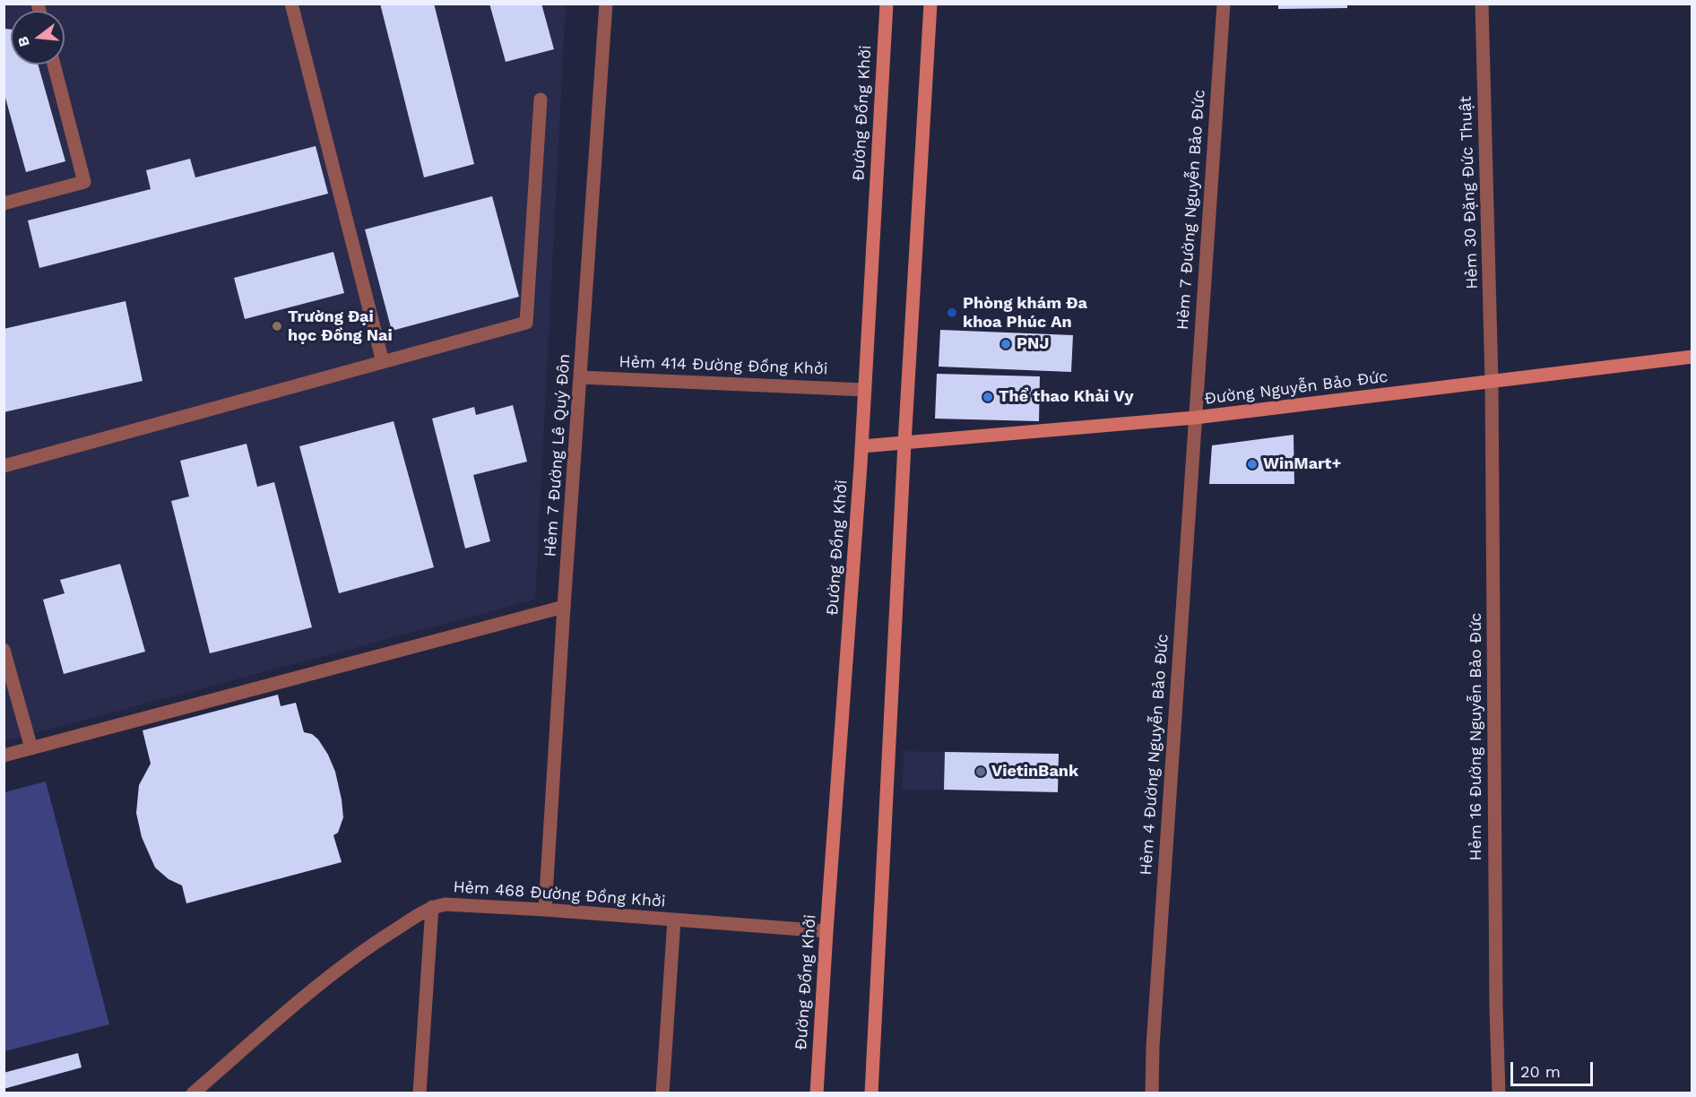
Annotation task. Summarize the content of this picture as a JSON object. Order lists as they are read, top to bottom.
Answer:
{
  "streets": {
    "main road": ["Đường Đồng Khởi", "Đường Nguyễn Bảo Đức"],
    "street": [
      "Hẻm 30 Đặng Đức Thuật",
      "Hẻm 7 Đường Nguyễn Bảo Đức",
      "Hẻm 414 Đường Đồng Khởi",
      "Hẻm 7 Đường Lê Quý Đôn",
      "Hẻm 16 Đường Nguyễn Bảo Đức",
      "Hẻm 4 Đường Nguyễn Bảo Đức",
      "Hẻm 468 Đường Đồng Khởi"
    ]
  },
  "crossings": [
    ["Đường Đồng Khởi", "Hẻm 414 Đường Đồng Khởi"],
    ["Đường Đồng Khởi", "Đường Nguyễn Bảo Đức"],
    ["Đường Đồng Khởi", "Hẻm 468 Đường Đồng Khởi"],
    ["Hẻm 30 Đặng Đức Thuật", "Đường Nguyễn Bảo Đức"],
    ["Hẻm 30 Đặng Đức Thuật", "Hẻm 16 Đường Nguyễn Bảo Đức"],
    ["Hẻm 7 Đường Nguyễn Bảo Đức", "Đường Nguyễn Bảo Đức"],
    ["Hẻm 7 Đường Nguyễn Bảo Đức", "Hẻm 4 Đường Nguyễn Bảo Đức"],
    ["Hẻm 414 Đường Đồng Khởi", "Hẻm 7 Đường Lê Quý Đôn"],
    ["Đường Nguyễn Bảo Đức", "Hẻm 16 Đường Nguyễn Bảo Đức"],
    ["Đường Nguyễn Bảo Đức", "Hẻm 4 Đường Nguyễn Bảo Đức"],
    ["Hẻm 7 Đường Lê Quý Đôn", "Hẻm 468 Đường Đồng Khởi"]
  ],
  "places": [
    "Phòng khám Đa khoa Phúc An",
    "Trường Đại học Đồng Nai",
    "PNJ",
    "Thể thao Khải Vy",
    "WinMart+",
    "VietinBank"
  ],
  "scale_bar": "20 m",
  "north": "left"
}
